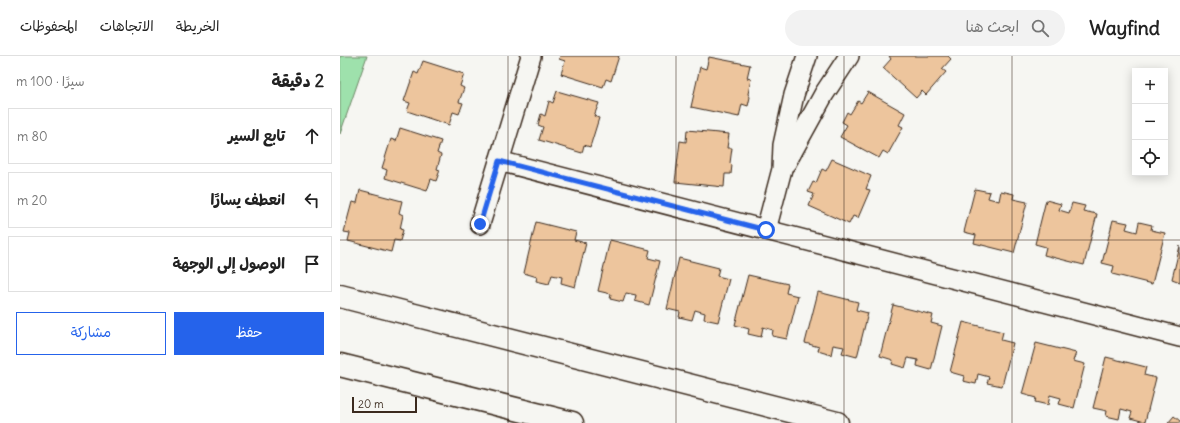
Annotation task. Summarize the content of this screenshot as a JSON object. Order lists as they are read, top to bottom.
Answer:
{
  "scale_bar": "20 m",
  "page": {
    "header": "Wayfind",
    "search": "ابحث هنا",
    "nav": ["الخريطة", "الاتجاهات", "المحفوظات"],
    "heading": ["2 دقيقة", "سيرًا · 100 m"],
    "map_buttons": ["+", "−"],
    "list": [
      ["تابع السير", "80 m"],
      ["انعطف يسارًا", "20 m"],
      "الوصول إلى الوجهة"
    ],
    "buttons": ["حفظ", "مشاركة"],
    "scale": "20 m"
  }
}
